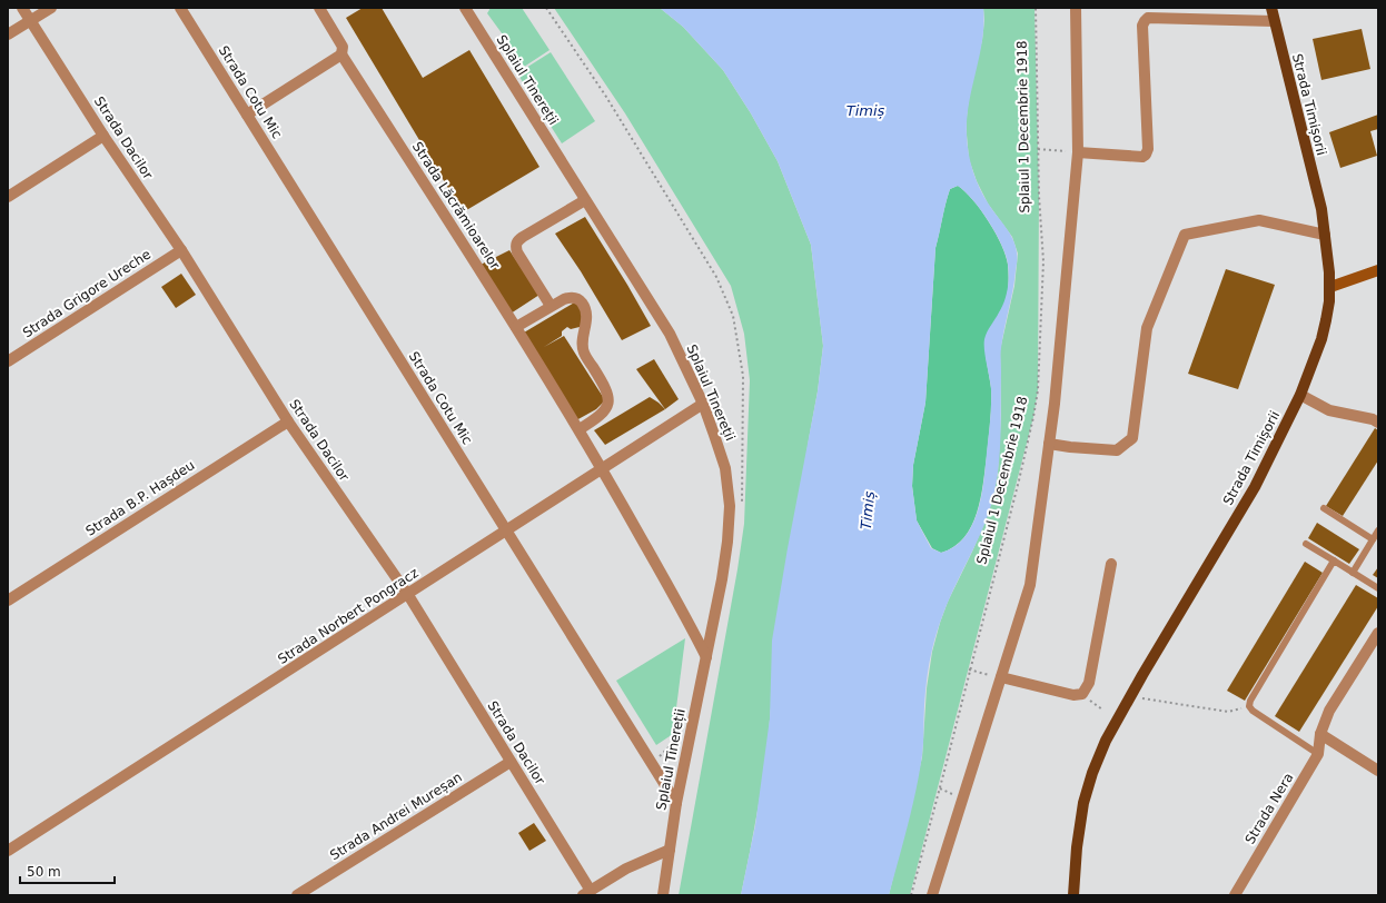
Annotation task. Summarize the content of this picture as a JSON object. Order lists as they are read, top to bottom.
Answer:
{
  "streets": {
    "main road": ["Strada Timișorii"],
    "street": [
      "Splaiul Tinereții",
      "Strada Cotu Mic",
      "Strada Dacilor",
      "Strada Lăcrămioarelor",
      "Strada Grigore Ureche",
      "Strada B.P. Hașdeu",
      "Strada Norbert Pongracz",
      "Strada Nera",
      "Strada Andrei Mureșan"
    ],
    "path": ["Splaiul 1 Decembrie 1918"]
  },
  "crossings": [
    ["Splaiul Tinereții", "Strada Cotu Mic"],
    ["Splaiul Tinereții", "Strada Lăcrămioarelor"],
    ["Splaiul Tinereții", "Strada Norbert Pongracz"],
    ["Strada Cotu Mic", "Strada Norbert Pongracz"],
    ["Strada Dacilor", "Strada Grigore Ureche"],
    ["Strada Dacilor", "Strada B.P. Hașdeu"],
    ["Strada Dacilor", "Strada Norbert Pongracz"],
    ["Strada Dacilor", "Strada Andrei Mureșan"],
    ["Strada Lăcrămioarelor", "Strada Norbert Pongracz"]
  ],
  "water": ["Timiș"],
  "scale_bar": "50 m"
}
